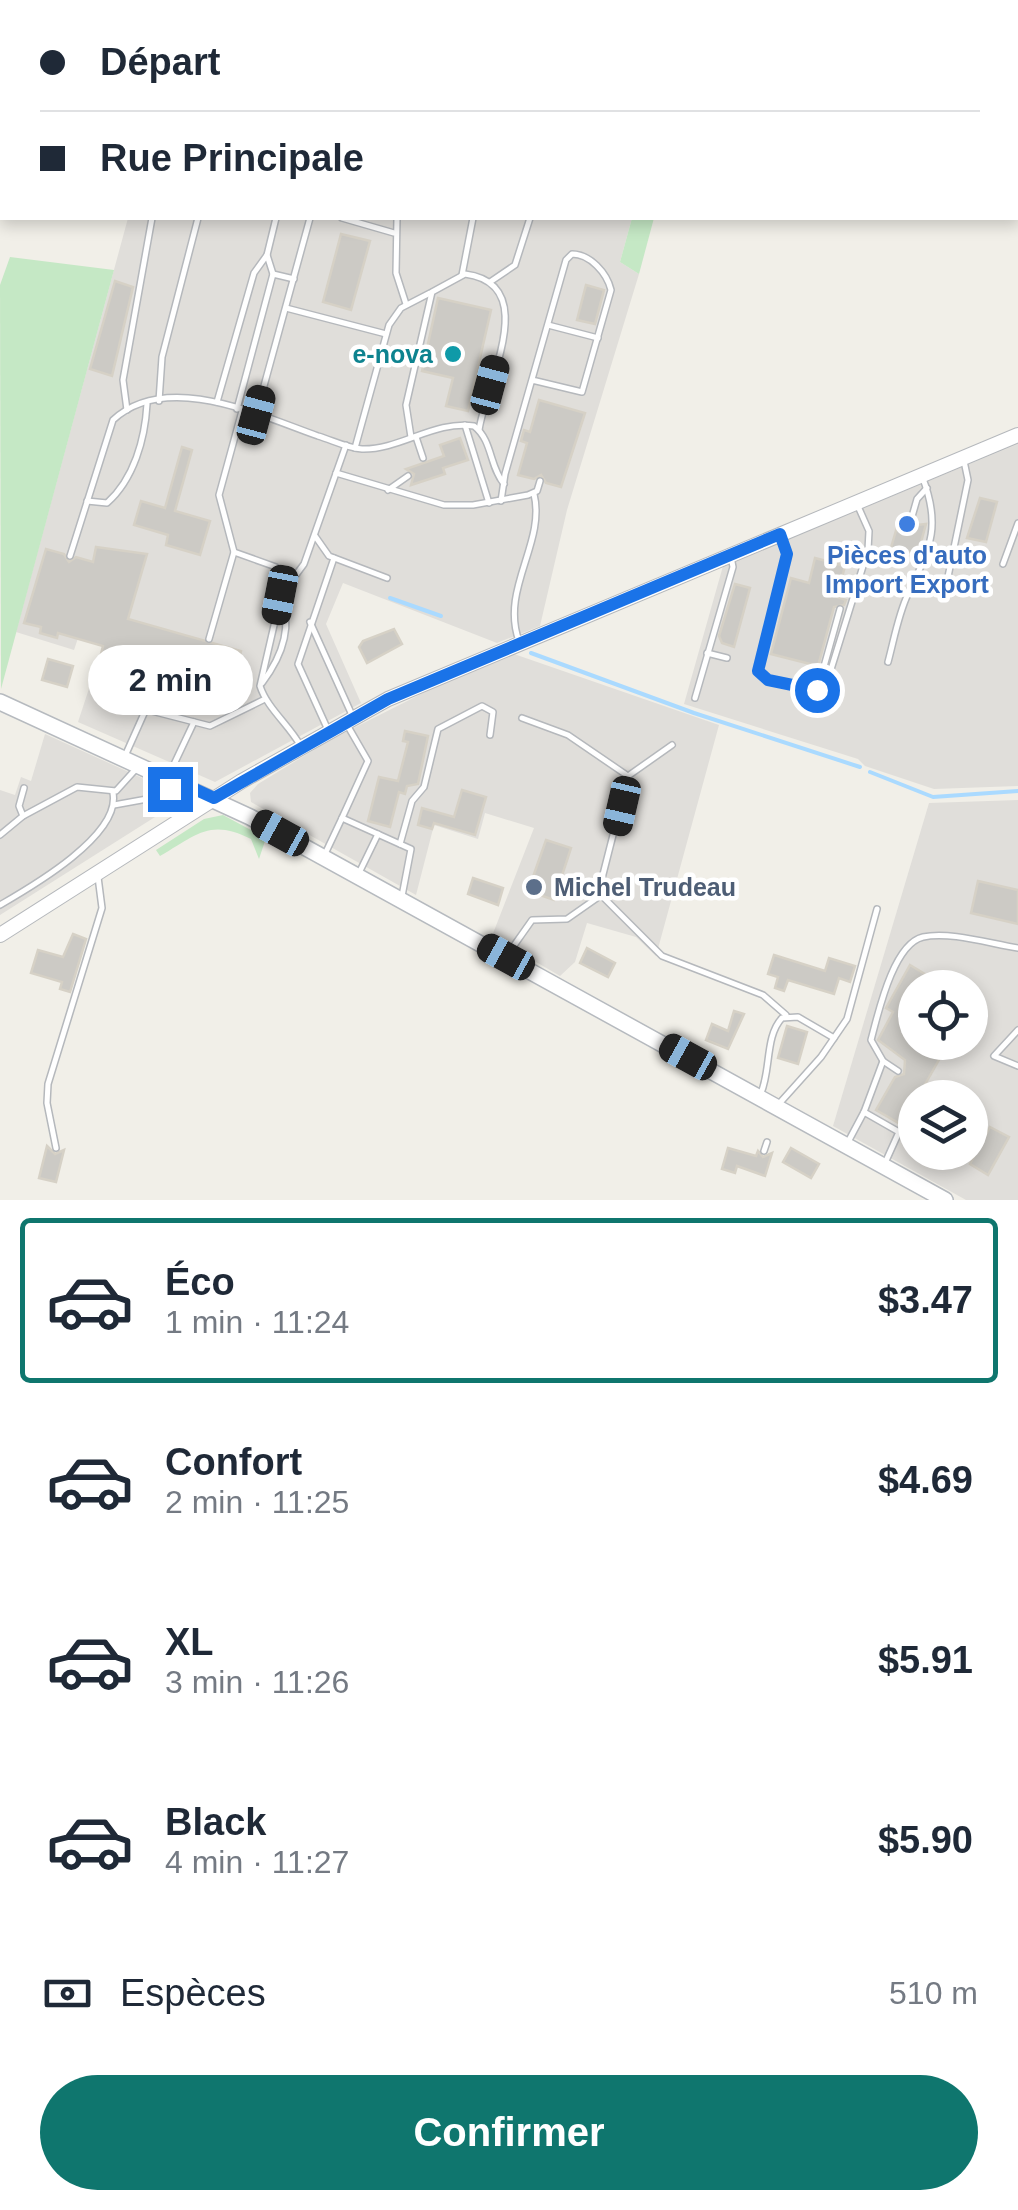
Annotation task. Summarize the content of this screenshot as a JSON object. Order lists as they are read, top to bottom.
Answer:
{
  "places": ["e-nova", "Pièces d'auto Import Export", "Michel Trudeau"],
  "page": {
    "banner": ["Départ", "Rue Principale"],
    "bubble": "2 min",
    "list": [
      {
        "name": "Éco",
        "note": "1 min · 11:24",
        "value": "$3.47"
      },
      {
        "name": "Confort",
        "note": "2 min · 11:25",
        "value": "$4.69"
      },
      {
        "name": "XL",
        "note": "3 min · 11:26",
        "value": "$5.91"
      },
      {
        "name": "Black",
        "note": "4 min · 11:27",
        "value": "$5.90"
      }
    ],
    "pay": ["Espèces", "510 m"],
    "buttons": "Confirmer"
  }
}
